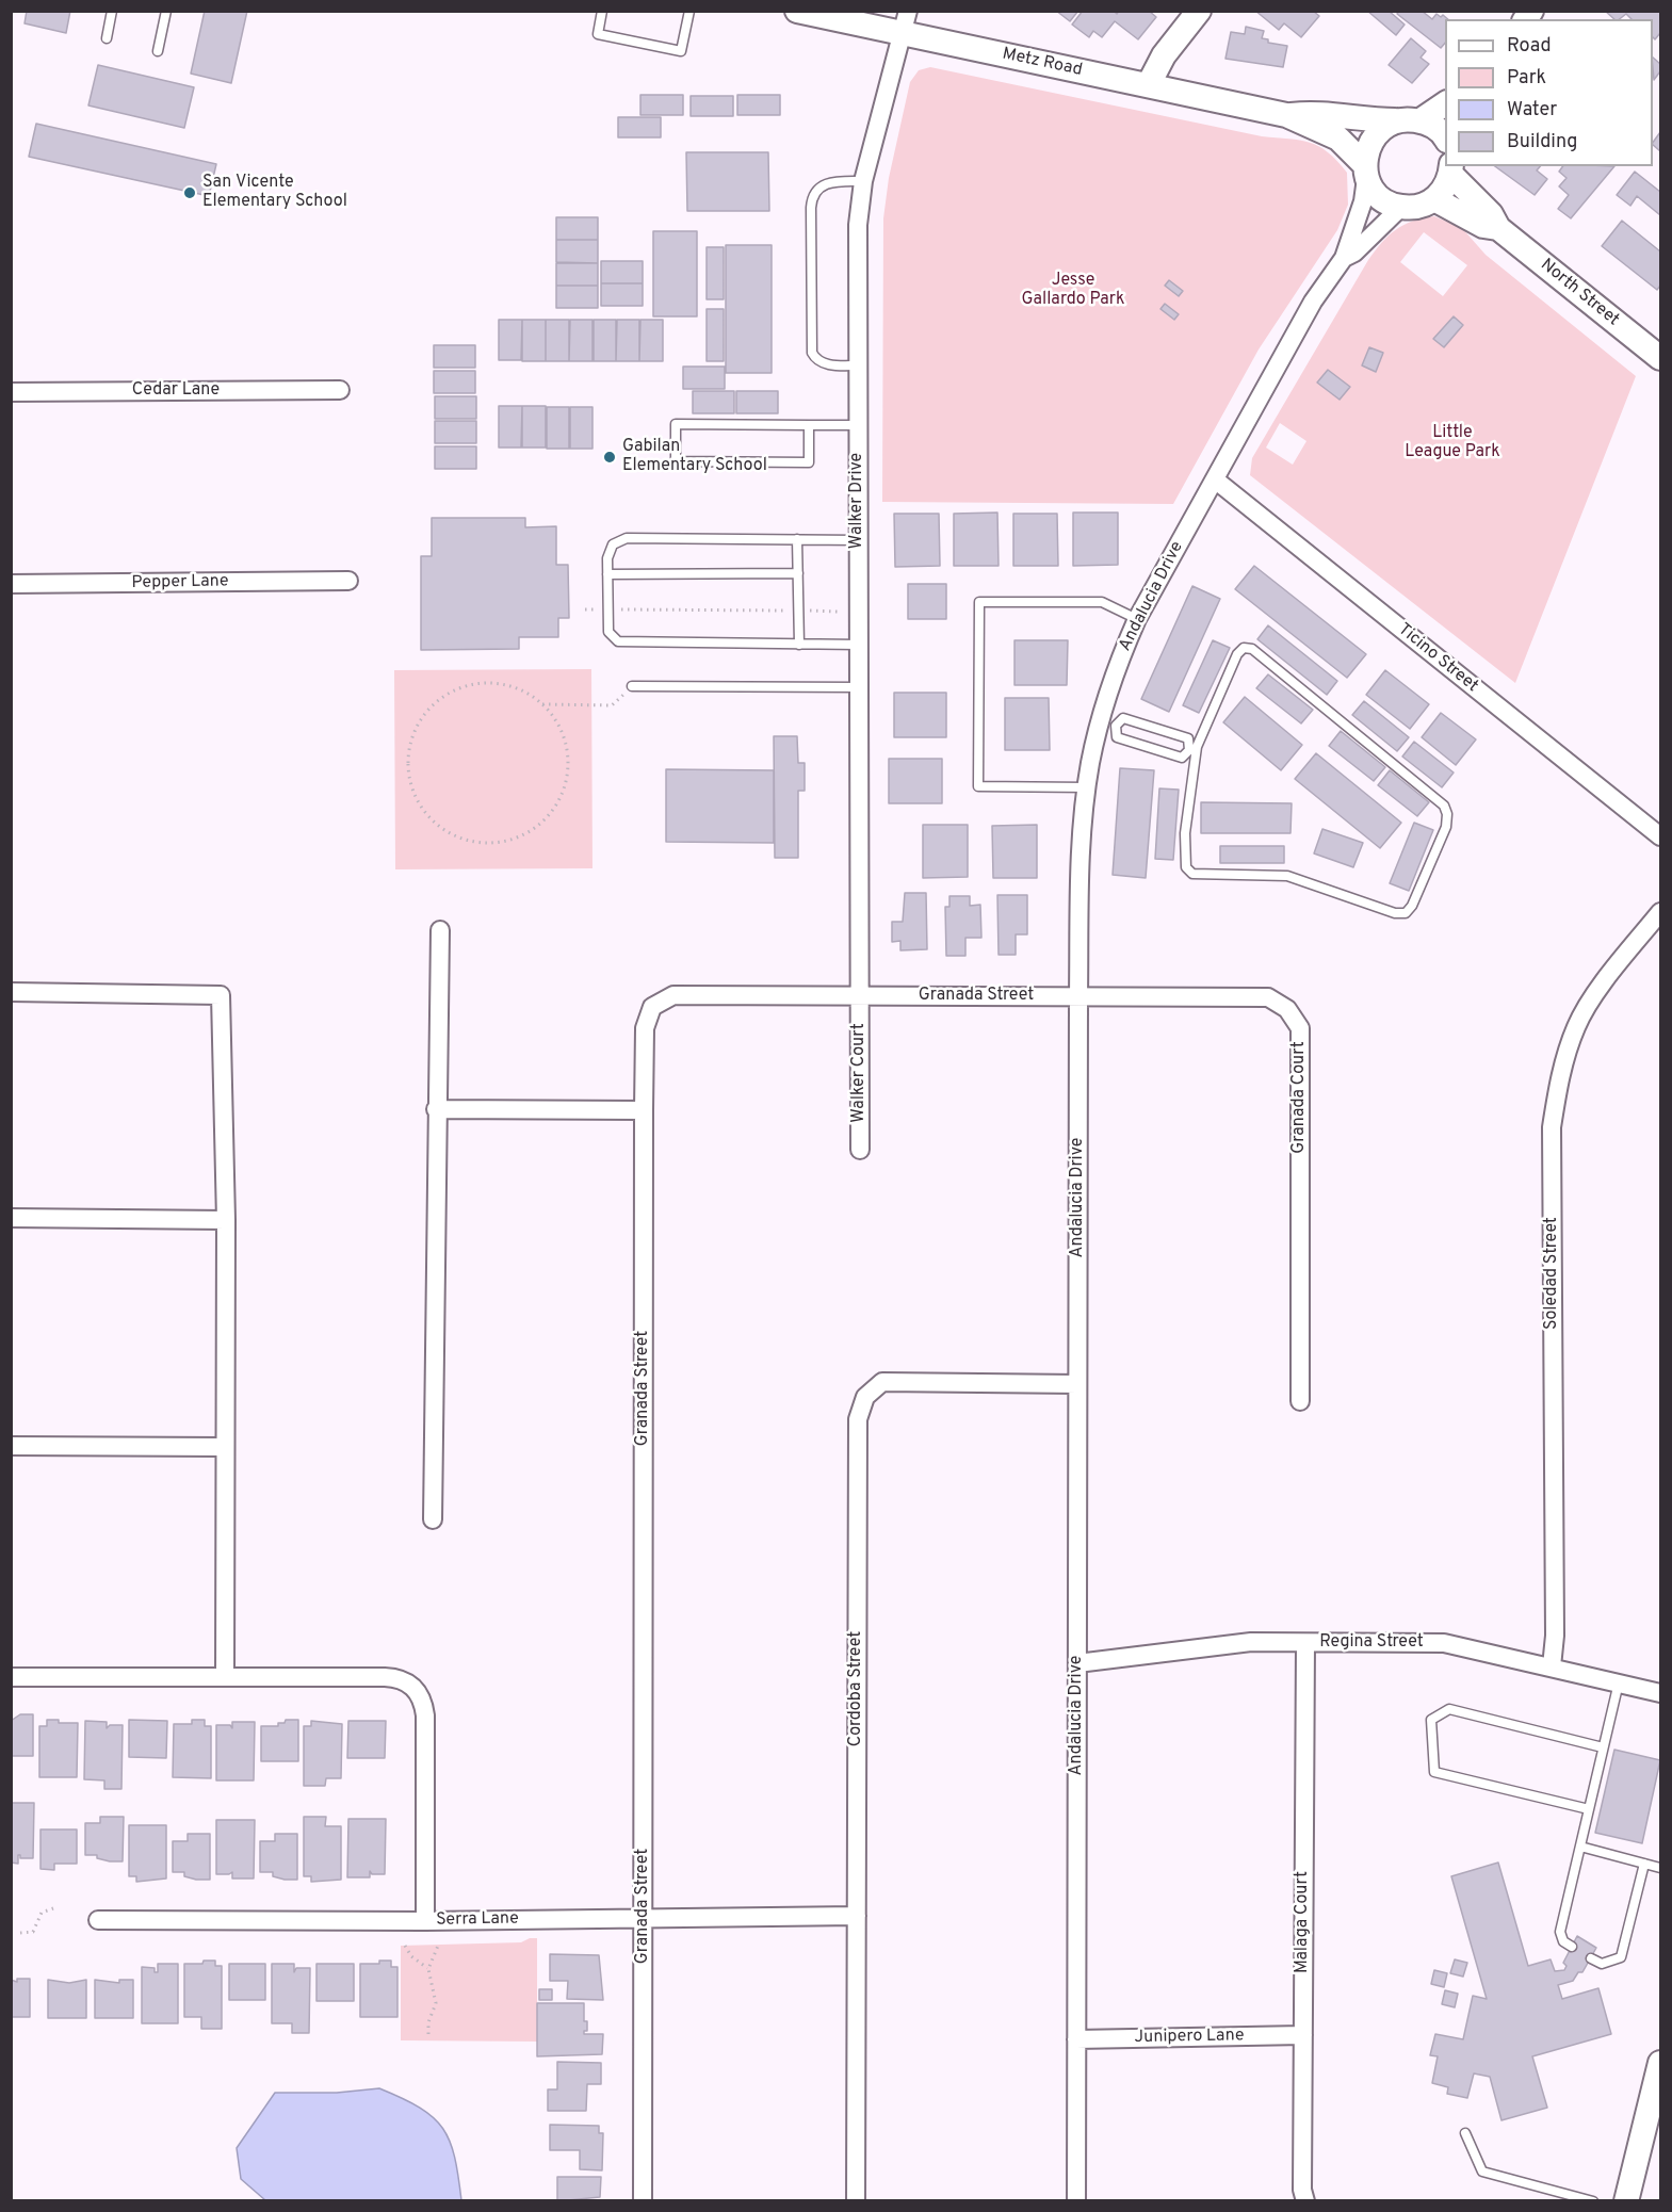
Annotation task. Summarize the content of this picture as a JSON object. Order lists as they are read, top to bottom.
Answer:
{
  "streets": {
    "main road": ["Metz Road", "North Street"],
    "street": [
      "Cedar Lane",
      "Walker Drive",
      "Pepper Lane",
      "Andalucia Drive",
      "Ticino Street",
      "Granada Street",
      "Walker Court",
      "Granada Court",
      "Soledad Street",
      "Regina Street",
      "Cordoba Street",
      "Serra Lane",
      "Malaga Court",
      "Junipero Lane"
    ]
  },
  "crossings": [
    ["Metz Road", "Walker Drive"],
    ["Metz Road", "Andalucia Drive"],
    ["Walker Drive", "Granada Street"],
    ["Walker Drive", "Walker Court"],
    ["Andalucia Drive", "Ticino Street"],
    ["Andalucia Drive", "Granada Street"],
    ["Andalucia Drive", "Granada Court"],
    ["Andalucia Drive", "Regina Street"],
    ["Andalucia Drive", "Cordoba Street"],
    ["Andalucia Drive", "Junipero Lane"],
    ["Granada Street", "Walker Court"],
    ["Granada Street", "Granada Court"],
    ["Granada Street", "Serra Lane"],
    ["Soledad Street", "Regina Street"],
    ["Regina Street", "Malaga Court"],
    ["Cordoba Street", "Serra Lane"],
    ["Malaga Court", "Junipero Lane"]
  ],
  "parks": ["Jesse Gallardo Park", "Little League Park"],
  "places": ["San Vicente Elementary School", "Gabilan Elementary School"],
  "legend": [
    "Road",
    "Park",
    "Water",
    "Building"
  ]
}
